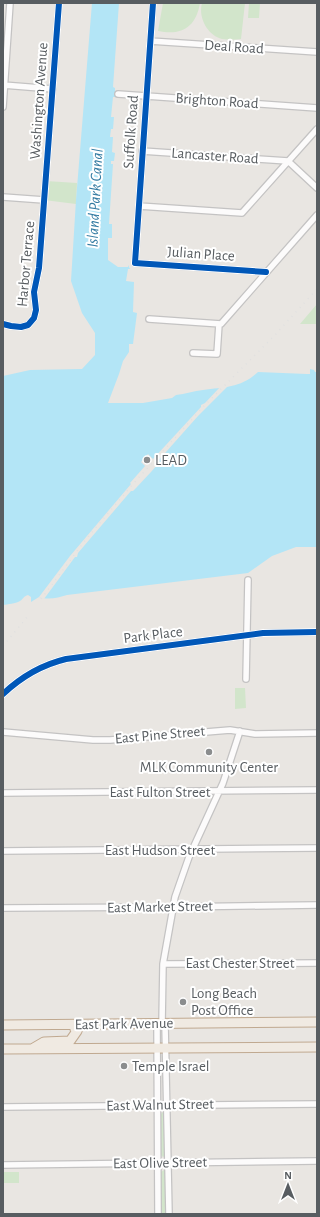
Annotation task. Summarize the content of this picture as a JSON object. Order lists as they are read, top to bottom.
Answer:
{
  "streets": {
    "highway": ["East Park Avenue"],
    "street": [
      "Deal Road",
      "Washington Avenue",
      "Brighton Road",
      "Suffolk Road",
      "Lancaster Road",
      "Julian Place",
      "Harbor Terrace",
      "Park Place",
      "East Pine Street",
      "East Fulton Street",
      "East Hudson Street",
      "East Market Street",
      "East Chester Street",
      "East Walnut Street",
      "East Olive Street"
    ]
  },
  "crossings": [
    ["Deal Road", "Suffolk Road"],
    ["Washington Avenue", "Harbor Terrace"],
    ["Brighton Road", "Suffolk Road"],
    ["Suffolk Road", "Lancaster Road"],
    ["Suffolk Road", "Julian Place"]
  ],
  "water": ["Island Park Canal"],
  "places": [
    "LEAD",
    "MLK Community Center",
    "Long Beach Post Office",
    "Temple Israel"
  ],
  "north": "top"
}
